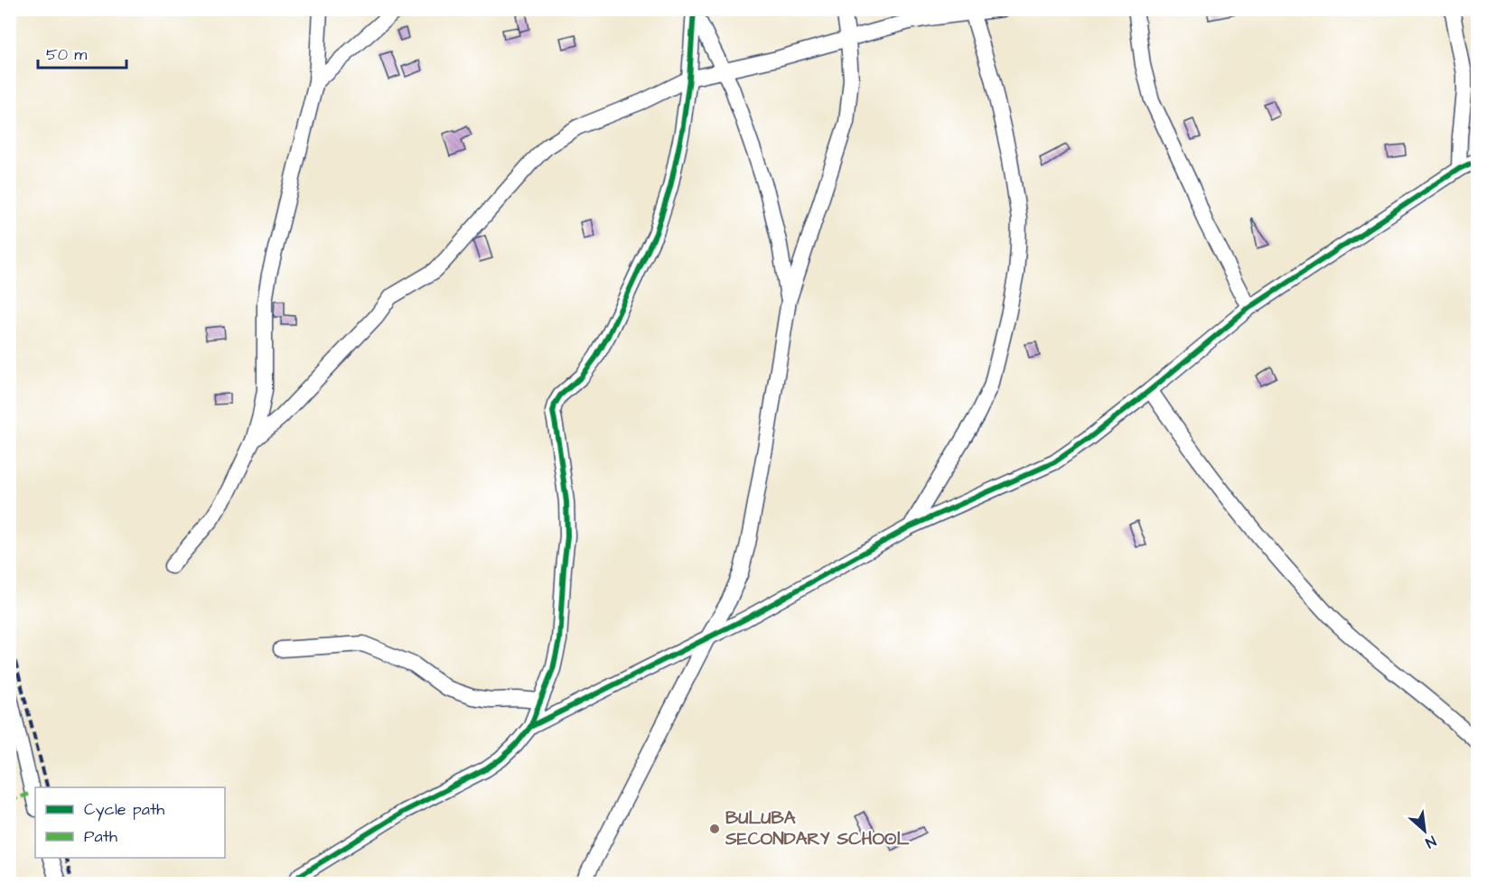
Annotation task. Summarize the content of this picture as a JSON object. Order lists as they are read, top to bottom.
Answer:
{
  "places": ["BULUBA SECONDARY SCHOOL"],
  "legend": ["Cycle path", "Path"],
  "scale_bar": "50 m",
  "north": "bottom right"
}
